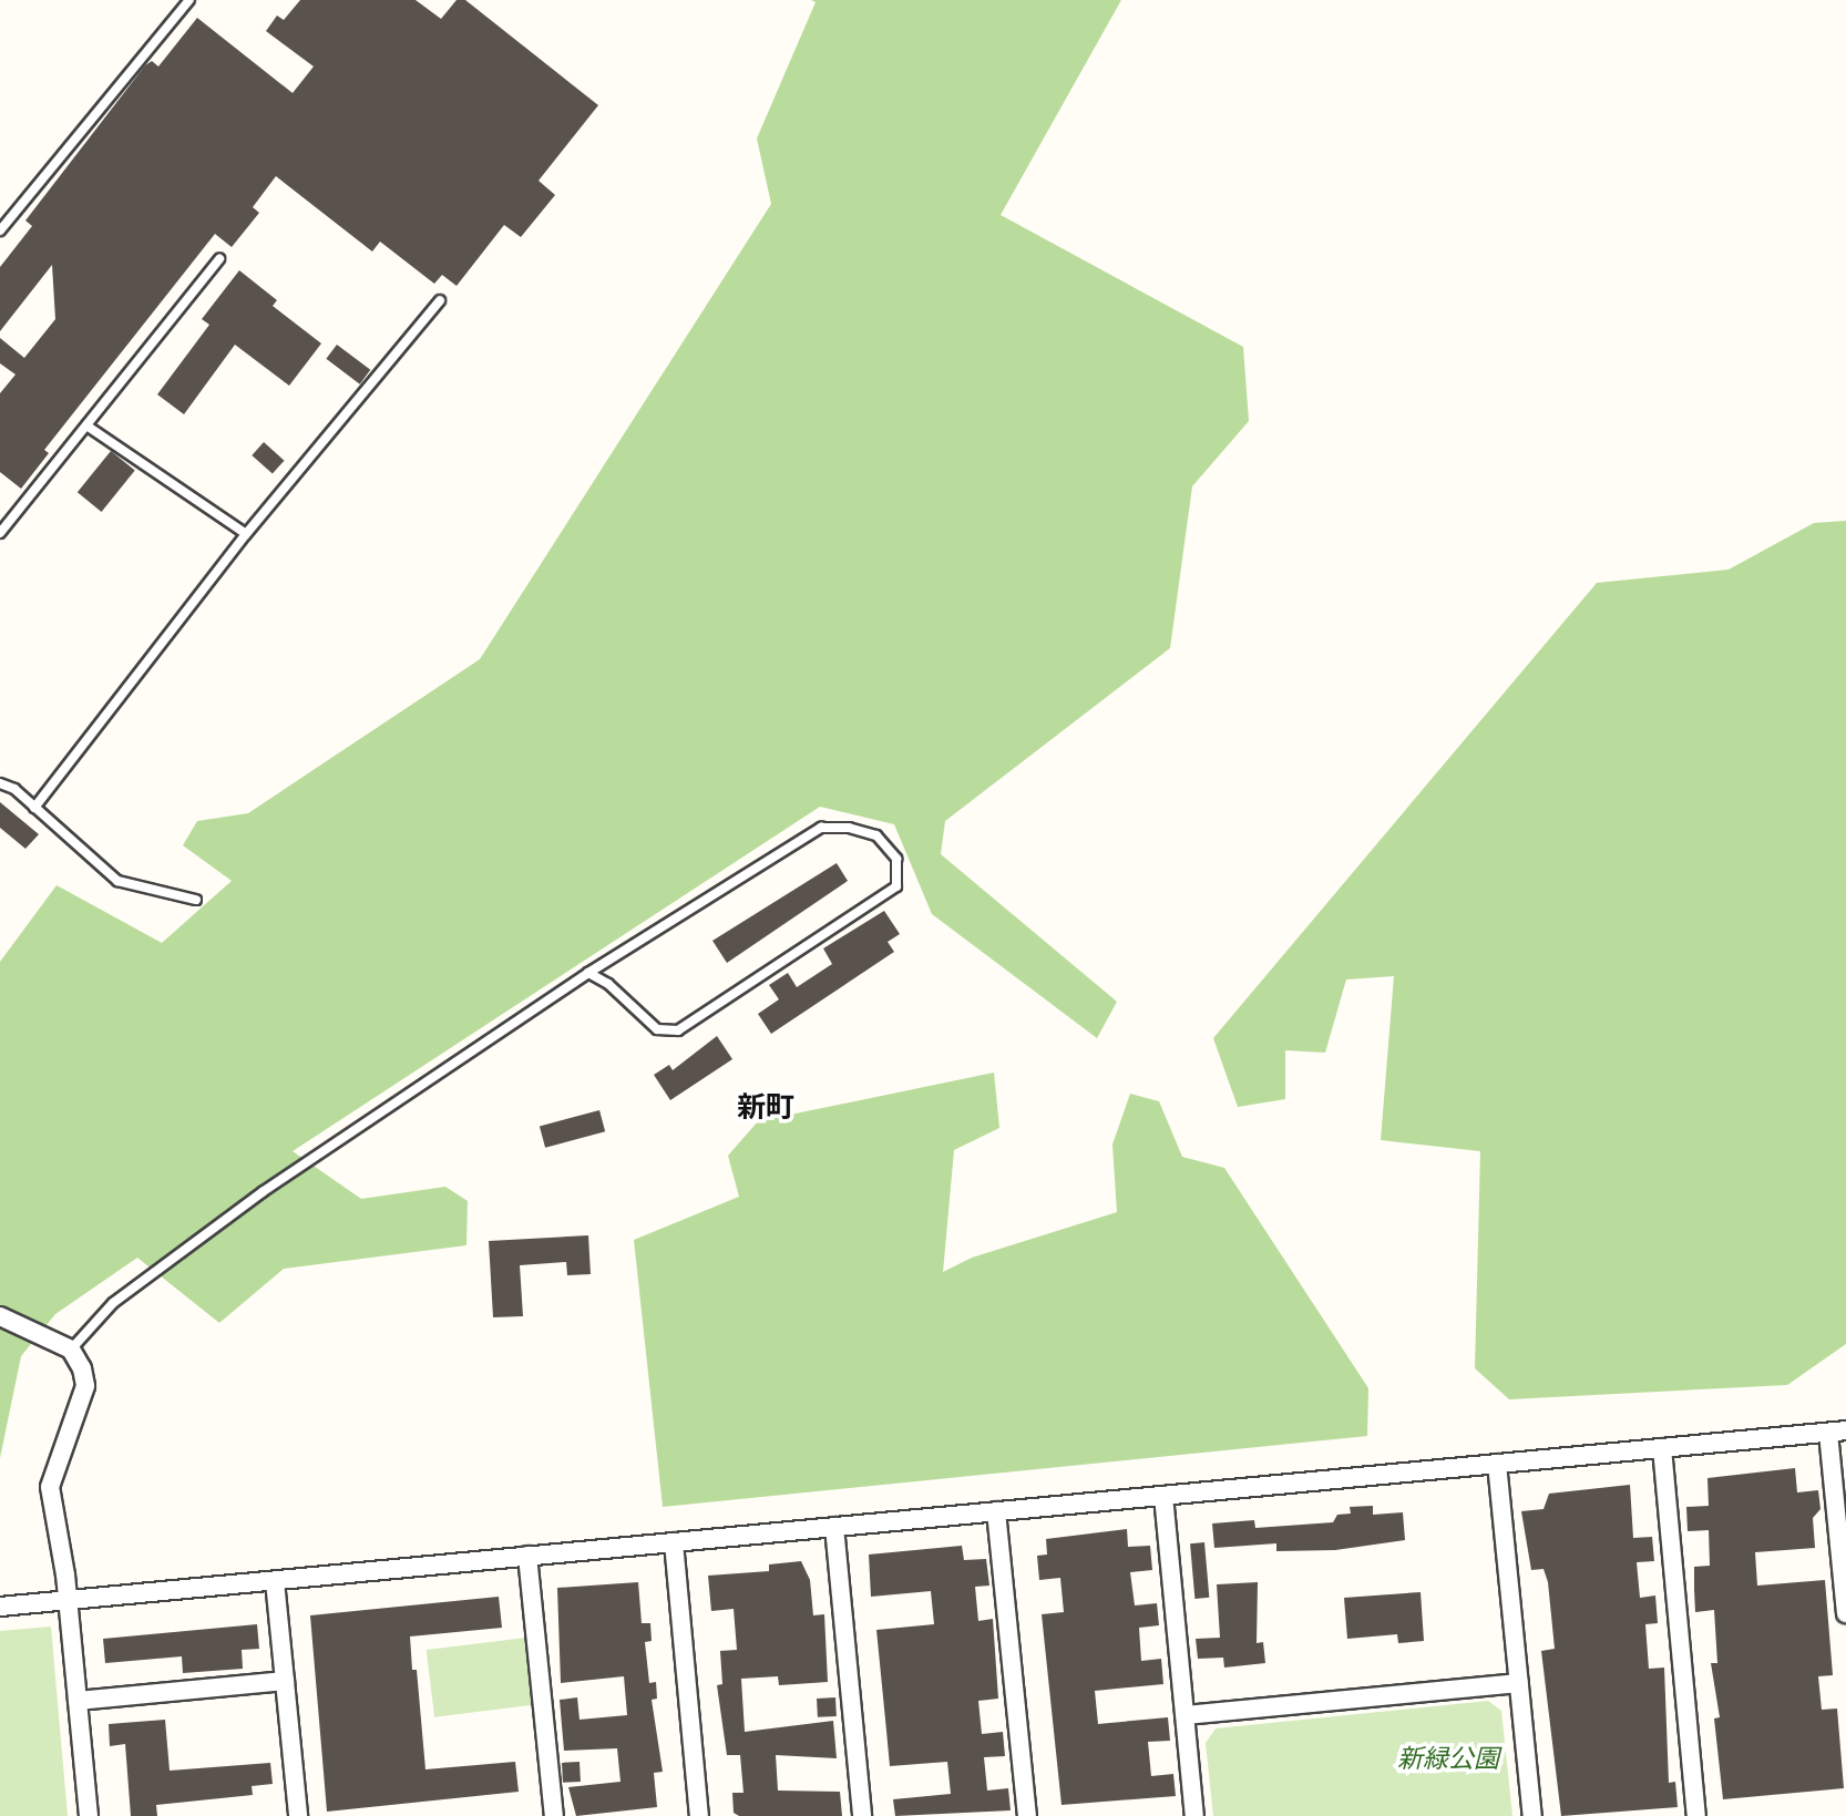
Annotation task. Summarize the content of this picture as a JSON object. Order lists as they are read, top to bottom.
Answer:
{
  "districts": ["新町"],
  "parks": ["新緑公園"]
}
